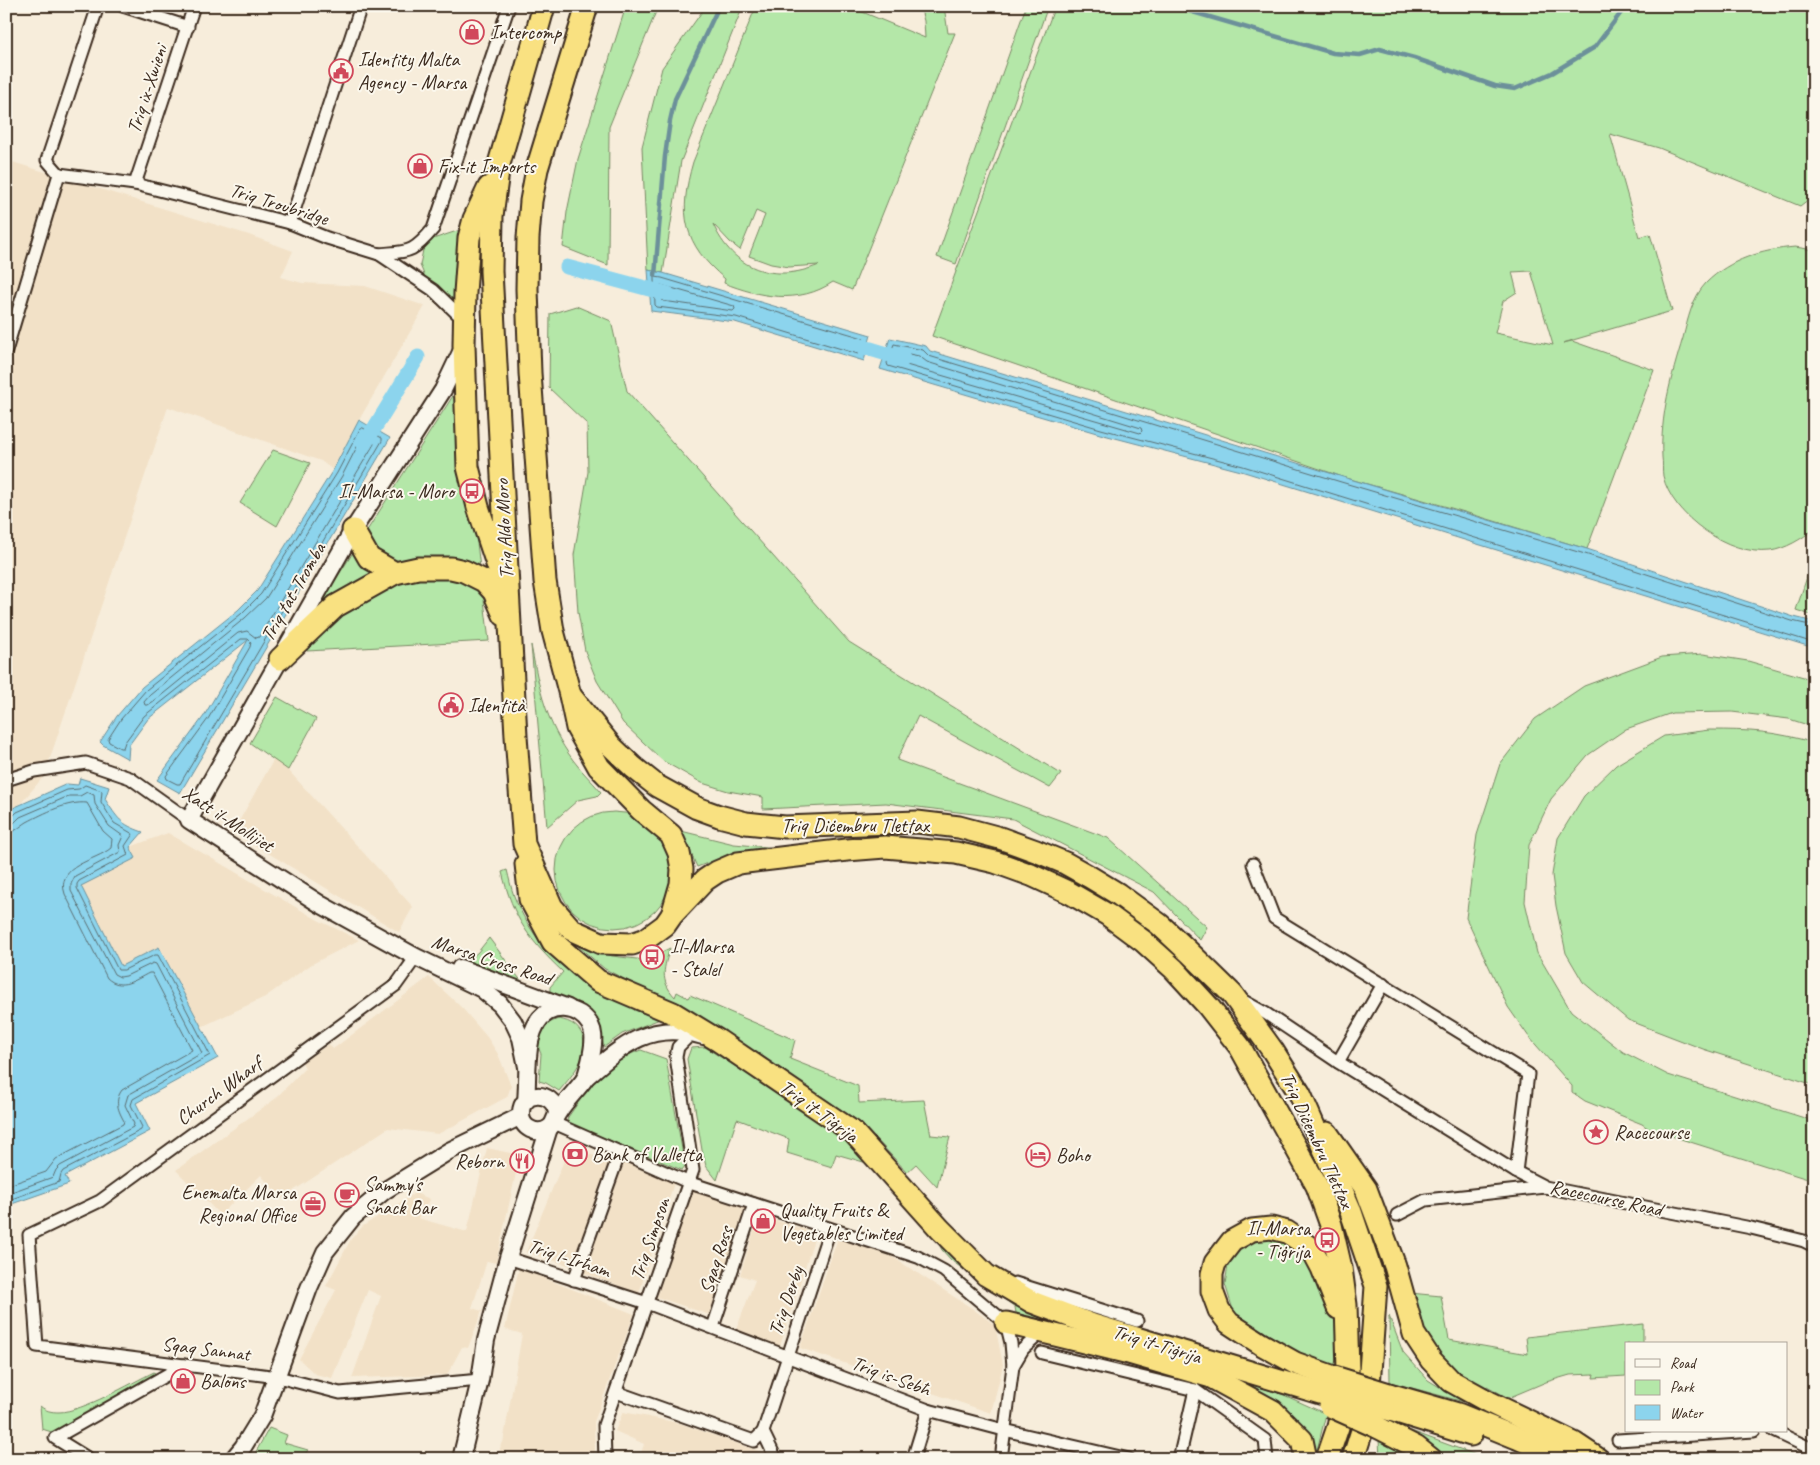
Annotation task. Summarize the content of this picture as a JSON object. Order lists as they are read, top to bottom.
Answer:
{
  "streets": {
    "highway": ["Triq Aldo Moro", "Triq Diċembru Tlettax", "Triq it-Tiġrija"],
    "street": [
      "Triq ix-Xwieni",
      "Triq Troubridge",
      "Triq tat-Tromba",
      "Xatt il-Mollijiet",
      "Marsa Cross Road",
      "Church Wharf",
      "Racecourse Road",
      "Triq Simpson",
      "Triq l-Irħam",
      "Sqaq Ross",
      "Triq Derby",
      "Sqaq Sannat",
      "Triq is-Sebħ"
    ]
  },
  "crossings": [
    ["Triq ix-Xwieni", "Triq Troubridge"],
    ["Triq Aldo Moro", "Triq Diċembru Tlettax"],
    ["Triq Aldo Moro", "Triq it-Tiġrija"],
    ["Triq tat-Tromba", "Xatt il-Mollijiet"],
    ["Xatt il-Mollijiet", "Marsa Cross Road"],
    ["Xatt il-Mollijiet", "Church Wharf"],
    ["Triq Diċembru Tlettax", "Triq it-Tiġrija"],
    ["Marsa Cross Road", "Church Wharf"],
    ["Marsa Cross Road", "Triq l-Irħam"],
    ["Marsa Cross Road", "Sqaq Sannat"],
    ["Church Wharf", "Sqaq Sannat"],
    ["Triq Simpson", "Triq l-Irħam"],
    ["Triq Simpson", "Triq is-Sebħ"],
    ["Triq l-Irħam", "Triq is-Sebħ"],
    ["Sqaq Ross", "Triq is-Sebħ"],
    ["Triq Derby", "Triq is-Sebħ"]
  ],
  "places": {
    "shop": [
      "Intercomp",
      "Fix-it Imports",
      "Quality Fruits & Vegetables Limited",
      "Balons"
    ],
    "public building": ["Identity Malta Agency - Marsa", "Identità"],
    "bus stop": ["Il-Marsa - Moro", "Il-Marsa - Stalel", "Il-Marsa - Tiġrija"],
    "place": ["Racecourse"],
    "bank": ["Bank of Valletta"],
    "hotel": ["Boho"],
    "restaurant": ["Reborn"],
    "cafe": ["Sammy's Snack Bar"],
    "office": ["Enemalta Marsa Regional Office"]
  },
  "legend": ["Road", "Park", "Water"]
}
